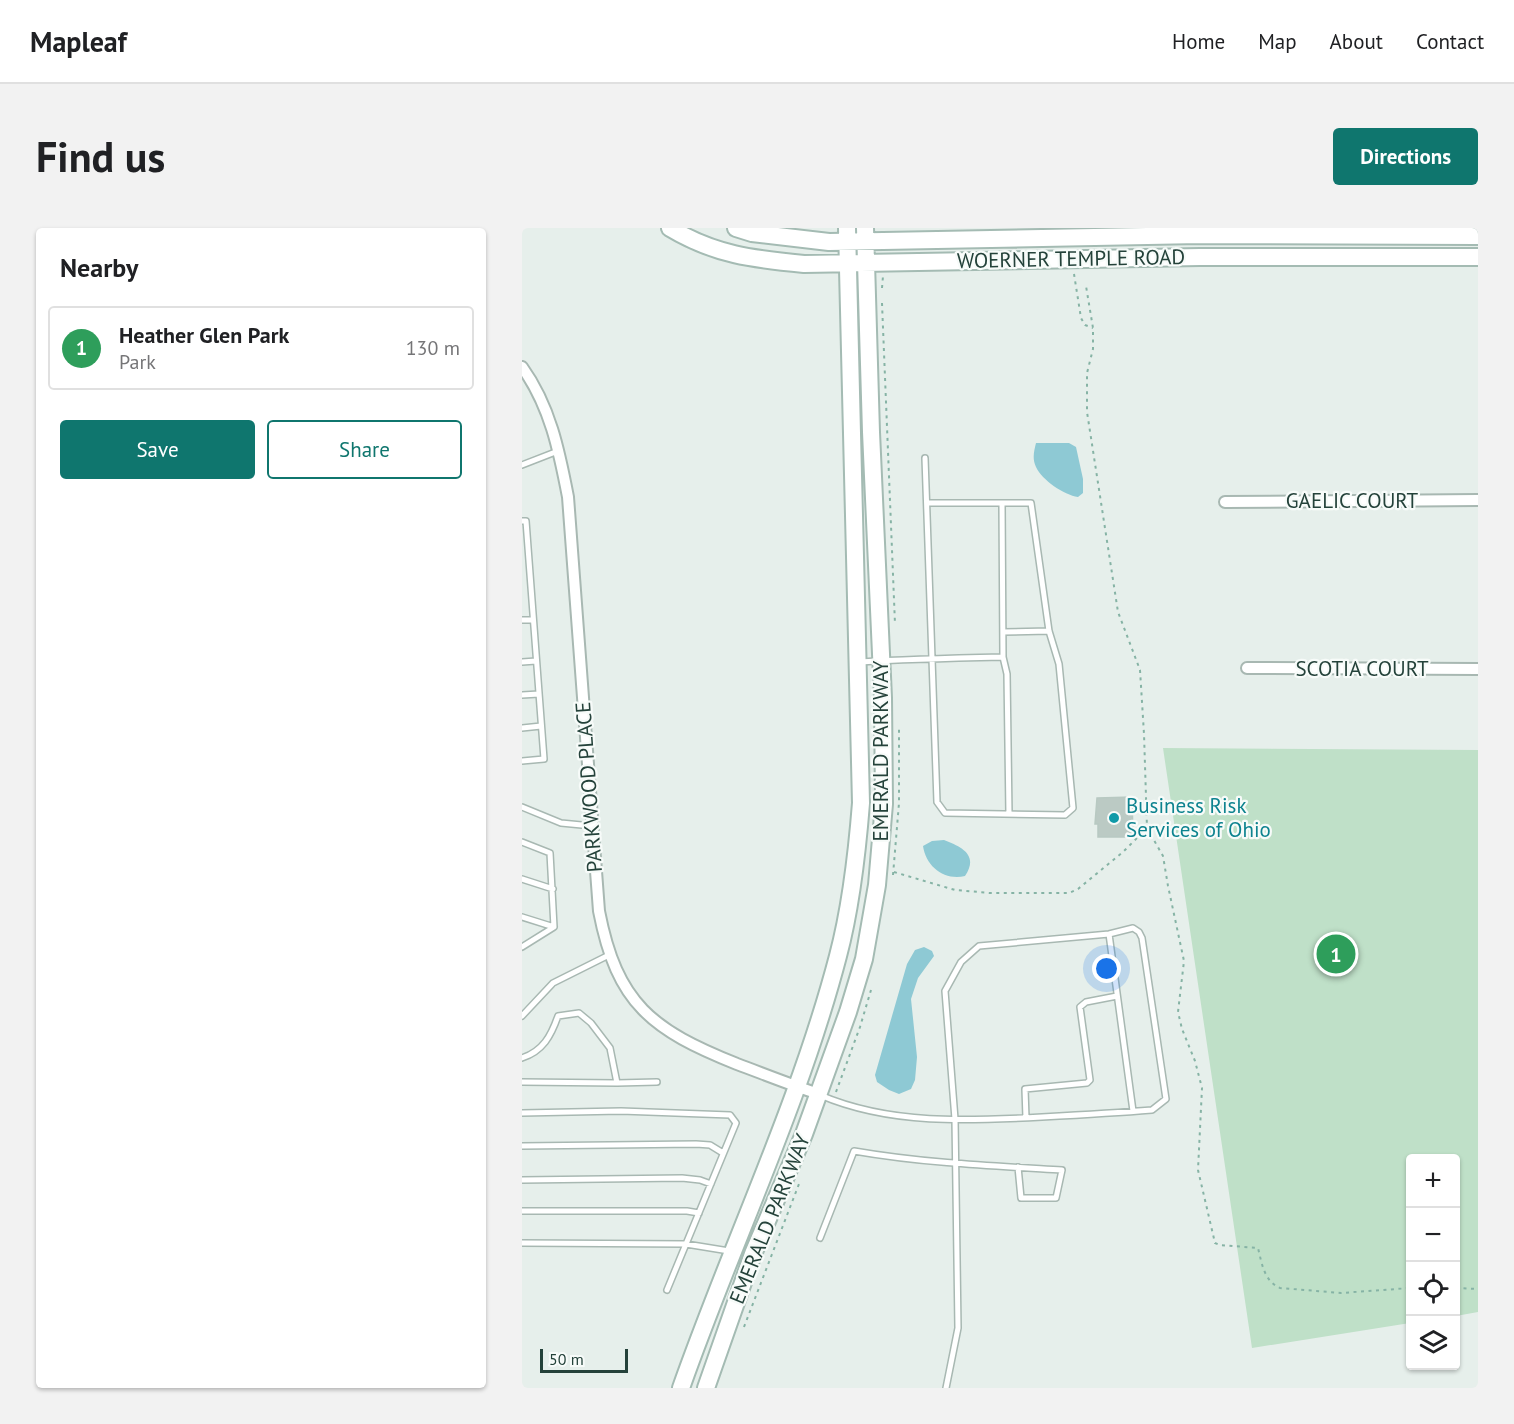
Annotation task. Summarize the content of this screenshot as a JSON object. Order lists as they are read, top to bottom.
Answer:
{
  "streets": {
    "main road": ["WOERNER TEMPLE ROAD", "EMERALD PARKWAY"],
    "street": ["GAELIC COURT", "SCOTIA COURT", "PARKWOOD PLACE"]
  },
  "crossings": [
    ["WOERNER TEMPLE ROAD", "EMERALD PARKWAY"],
    ["EMERALD PARKWAY", "PARKWOOD PLACE"]
  ],
  "places": ["Business Risk Services of Ohio"],
  "scale_bar": "50 m",
  "page": {
    "header": "Mapleaf",
    "nav": [
      "Home",
      "Map",
      "About",
      "Contact"
    ],
    "buttons": [
      "Directions",
      ["Save", "Share"]
    ],
    "title": "Find us",
    "heading": "Nearby",
    "list": [
      {
        "mark": "1",
        "name": "Heather Glen Park",
        "note": "Park",
        "value": "130 m"
      }
    ],
    "pins": "1",
    "map_buttons": ["+", "−"],
    "scale": "50 m"
  }
}
